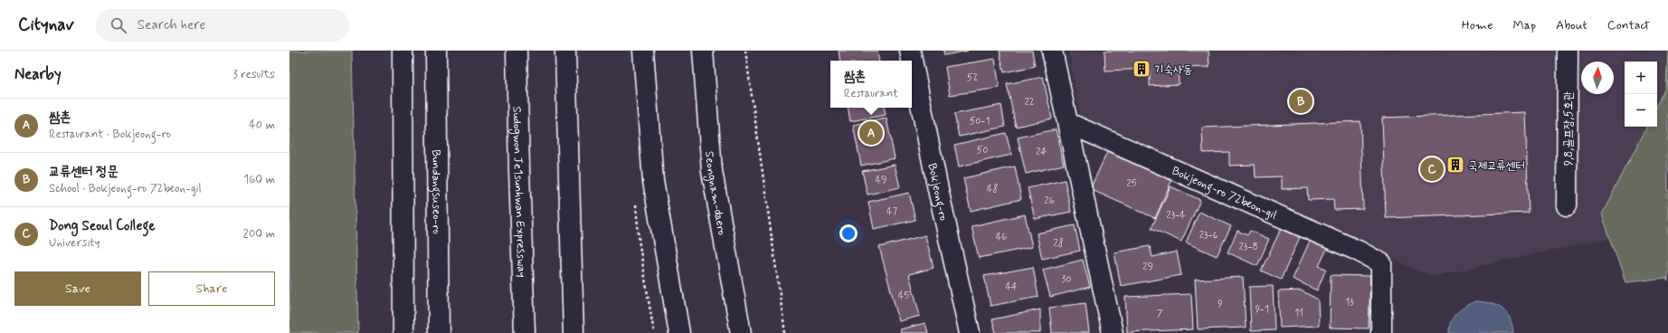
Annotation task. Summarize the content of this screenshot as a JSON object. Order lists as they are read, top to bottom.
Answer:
{
  "streets": {
    "main road": [
      "9,8,골프장,5호관",
      "Bundangsuseo-ro",
      "Sudogwon Je1sunhwan Expressway",
      "Bokjeong-ro",
      "Bokjeong-ro 72beon-gil",
      "Seongnam-daero"
    ]
  },
  "places": {
    "building": ["기숙사동", "국제교류센터"]
  },
  "house_numbers": [
    "52",
    "22",
    "50-1",
    "50",
    "24",
    "49",
    "25",
    "48",
    "26",
    "47",
    "23-4",
    "23-6",
    "46",
    "28",
    "23-8",
    "29",
    "30",
    "44",
    "45",
    "13",
    "9",
    "9-1",
    "11",
    "7"
  ],
  "north": "top",
  "page": {
    "header": "Citynav",
    "search": "Search here",
    "nav": [
      "Home",
      "Map",
      "About",
      "Contact"
    ],
    "heading": ["Nearby", "3 results"],
    "popup": ["쌈촌", "Restaurant"],
    "map_buttons": ["+", "−"],
    "pins": ["B", "A", "C"],
    "list": [
      {
        "mark": "A",
        "name": "쌈촌",
        "note": "Restaurant · Bokjeong-ro",
        "value": "40 m"
      },
      {
        "mark": "B",
        "name": "교류센터 정문",
        "note": "School · Bokjeong-ro 72beon-gil",
        "value": "160 m"
      },
      {
        "mark": "C",
        "name": "Dong Seoul College",
        "note": "University",
        "value": "200 m"
      }
    ],
    "buttons": ["Save", "Share"]
  }
}
